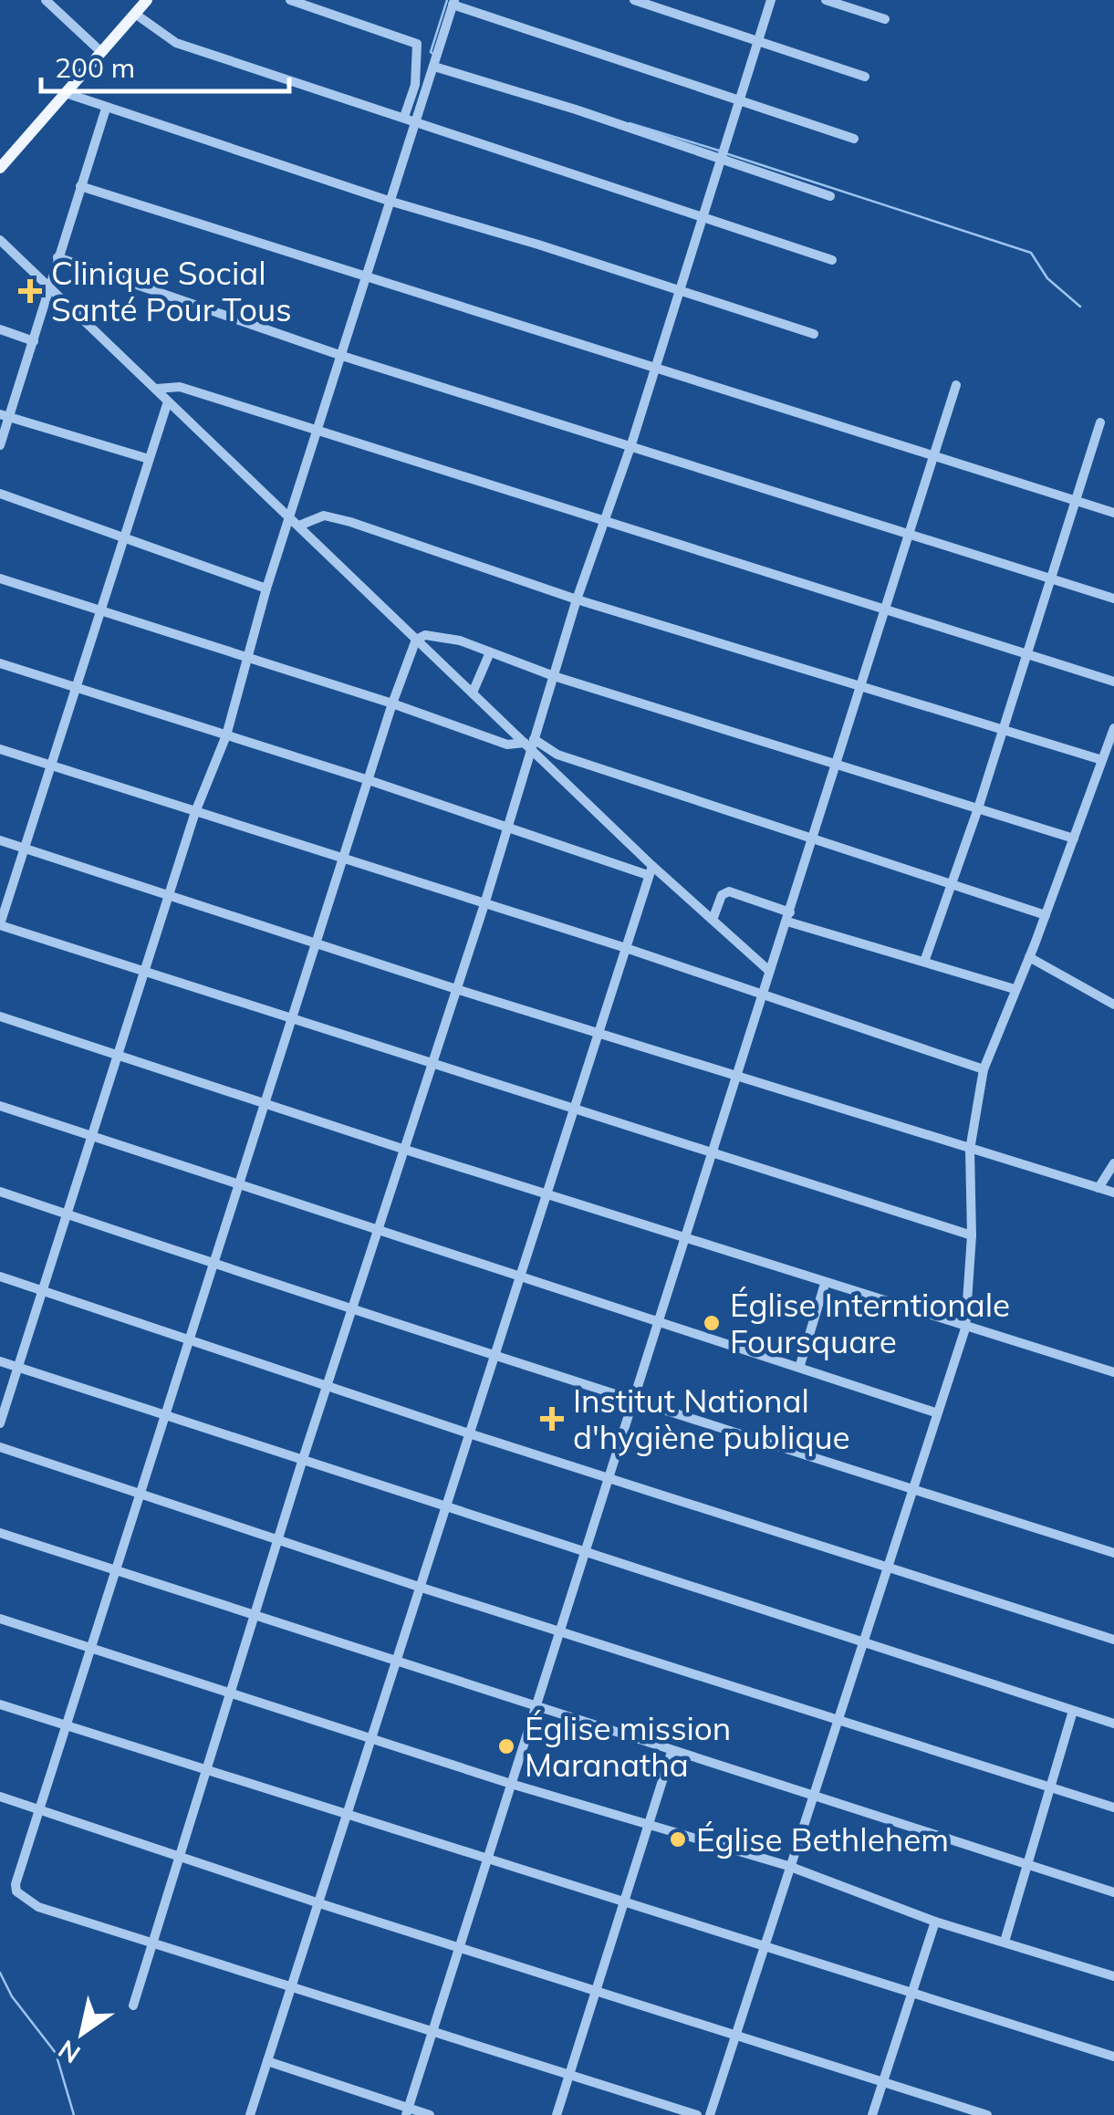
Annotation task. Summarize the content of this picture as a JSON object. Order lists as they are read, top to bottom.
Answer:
{
  "places": {
    "health": ["Clinique Social Santé Pour Tous", "Institut National d'hygiène publique"],
    "other": ["Église Interntionale Foursquare", "Église mission Maranatha", "Église Bethlehem"]
  },
  "scale_bar": "200 m",
  "north": "bottom left"
}
